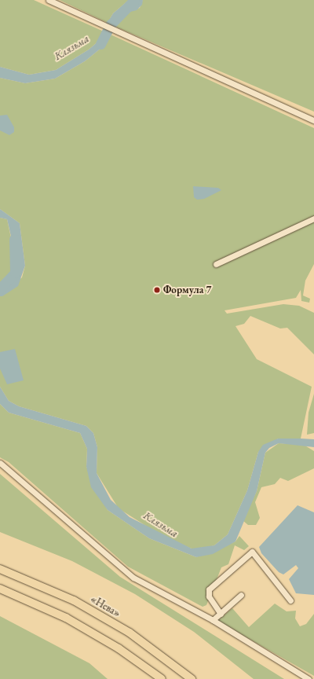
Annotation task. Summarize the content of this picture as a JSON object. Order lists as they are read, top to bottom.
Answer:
{
  "streets": {
    "highway": ["«Нева»"]
  },
  "water": ["Клязьма"],
  "places": ["Формула 7"]
}
